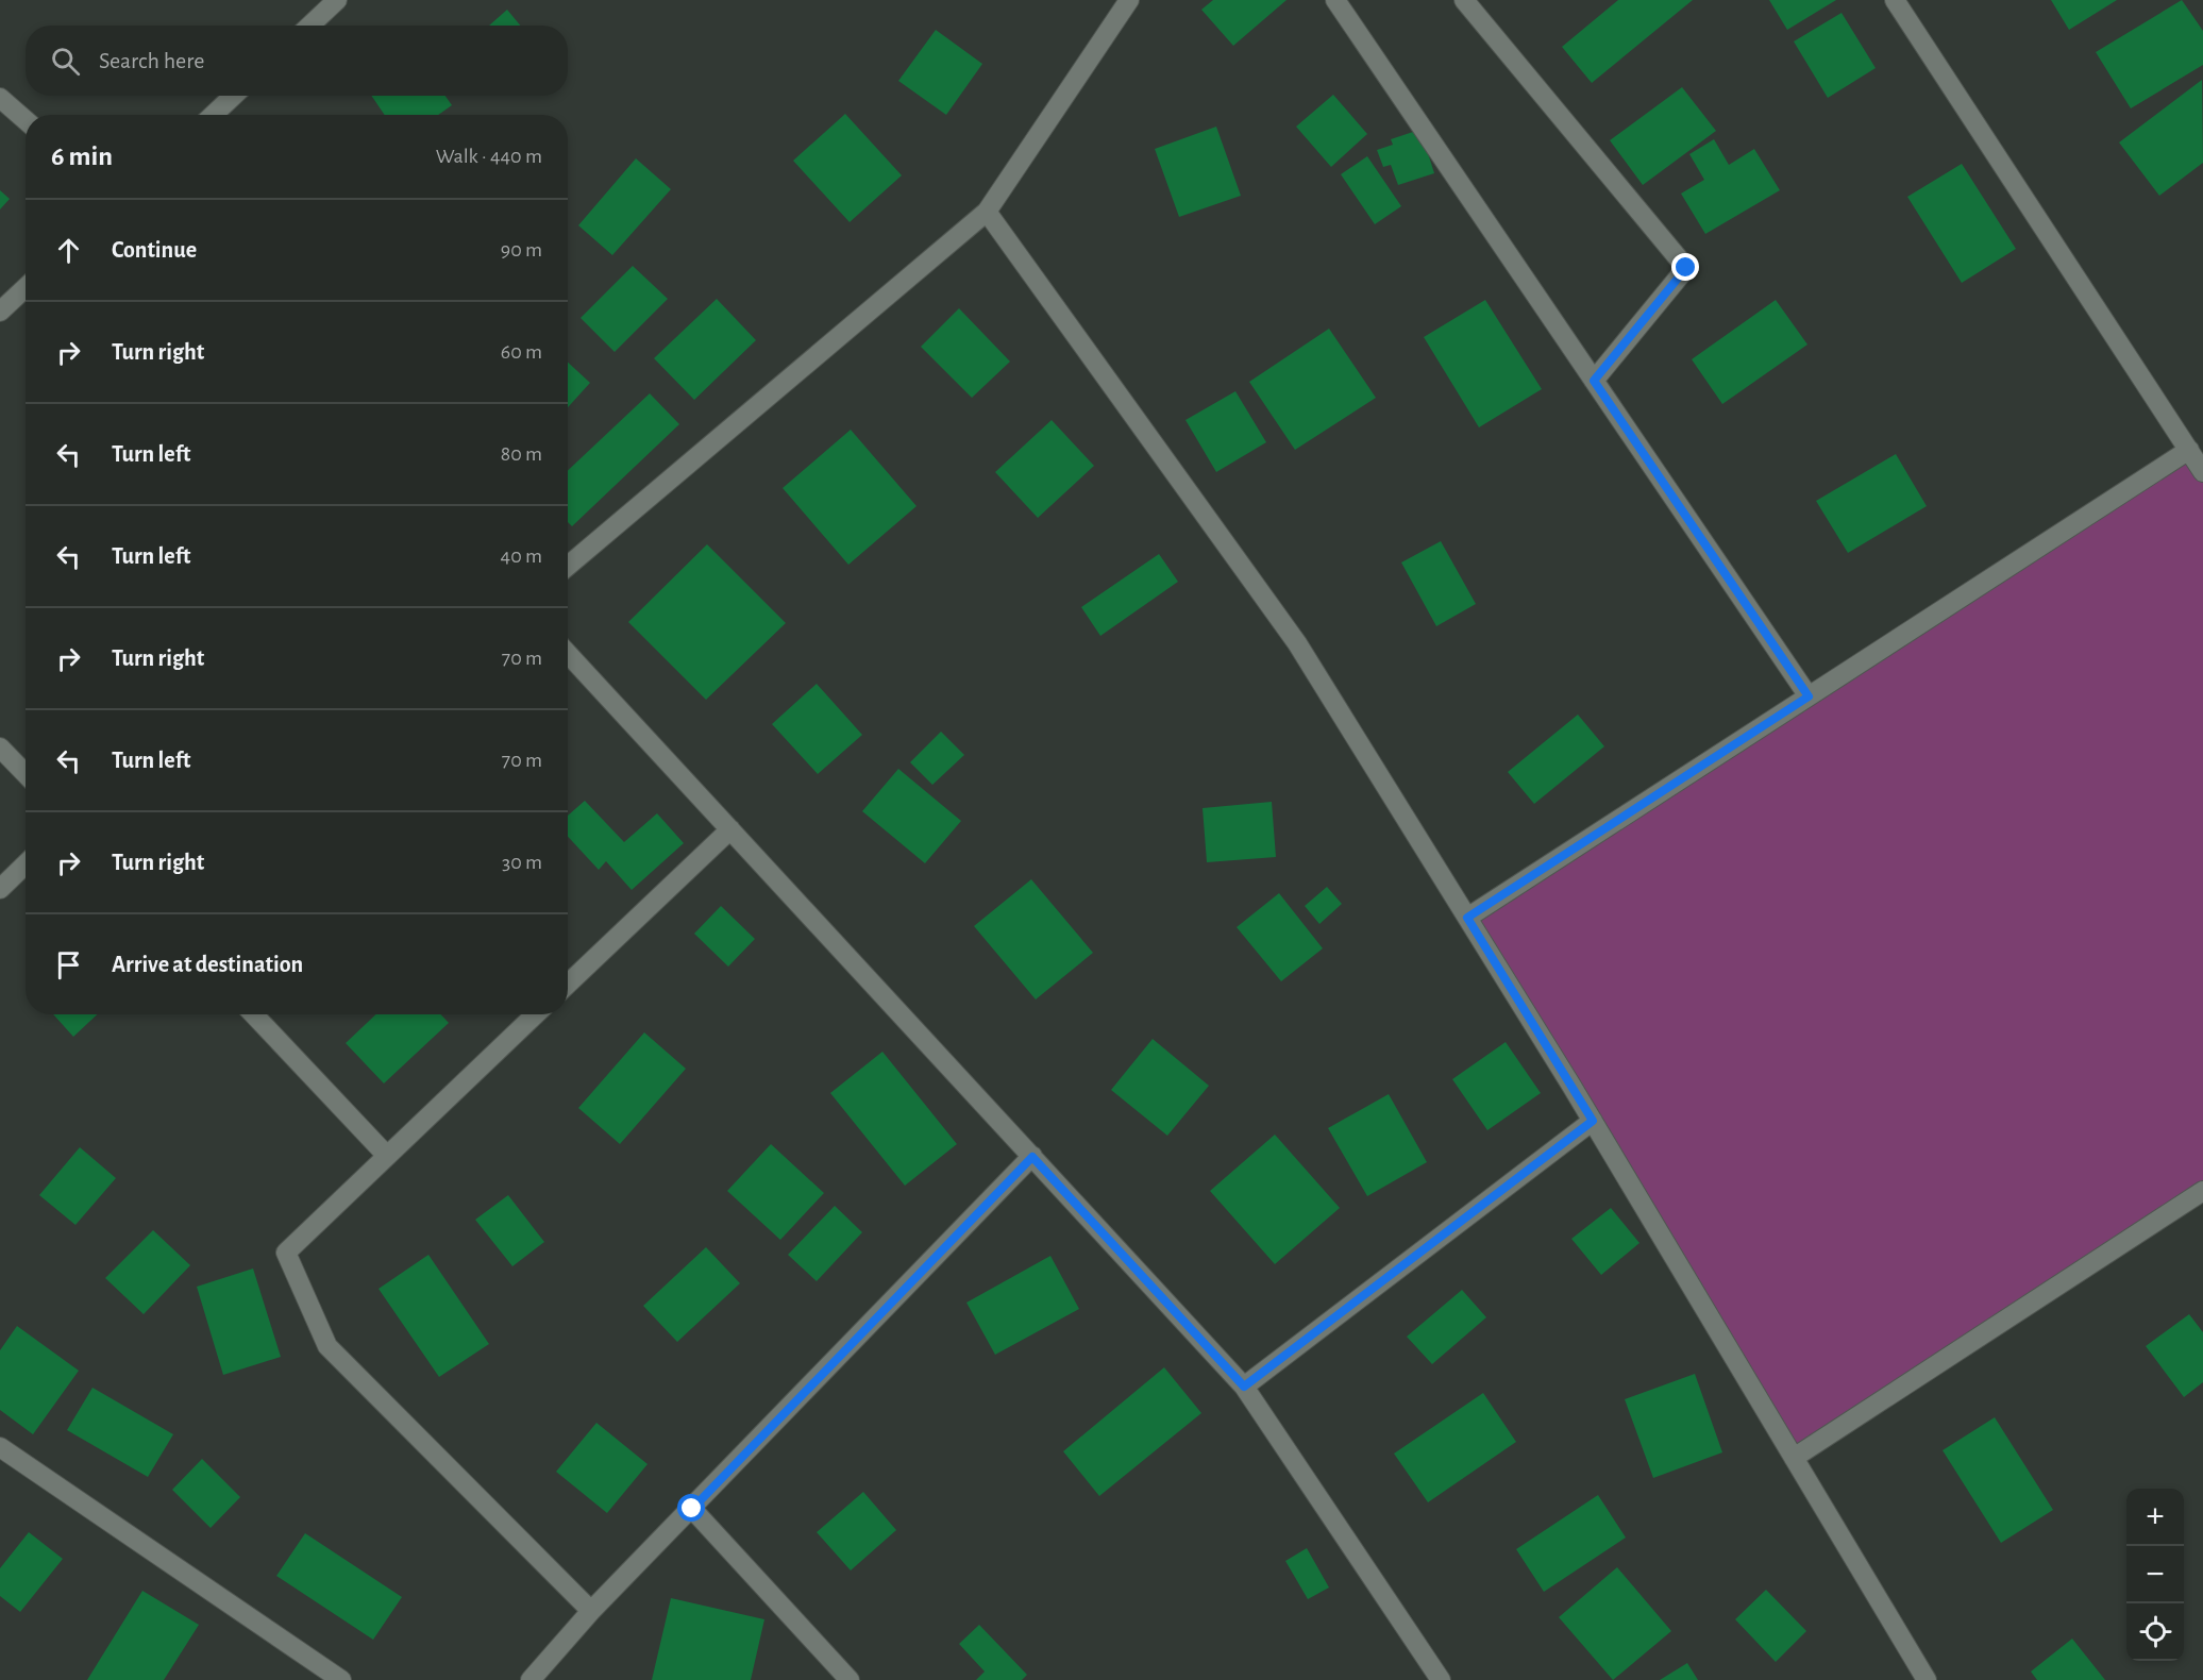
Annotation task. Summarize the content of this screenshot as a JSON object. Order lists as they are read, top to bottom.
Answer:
{
  "page": {
    "search": "Search here",
    "heading": ["6 min", "Walk · 440 m"],
    "list": [
      ["Continue", "90 m"],
      ["Turn right", "60 m"],
      ["Turn left", "80 m"],
      ["Turn left", "40 m"],
      ["Turn right", "70 m"],
      ["Turn left", "70 m"],
      ["Turn right", "30 m"],
      "Arrive at destination"
    ],
    "map_buttons": ["+", "−"]
  }
}
